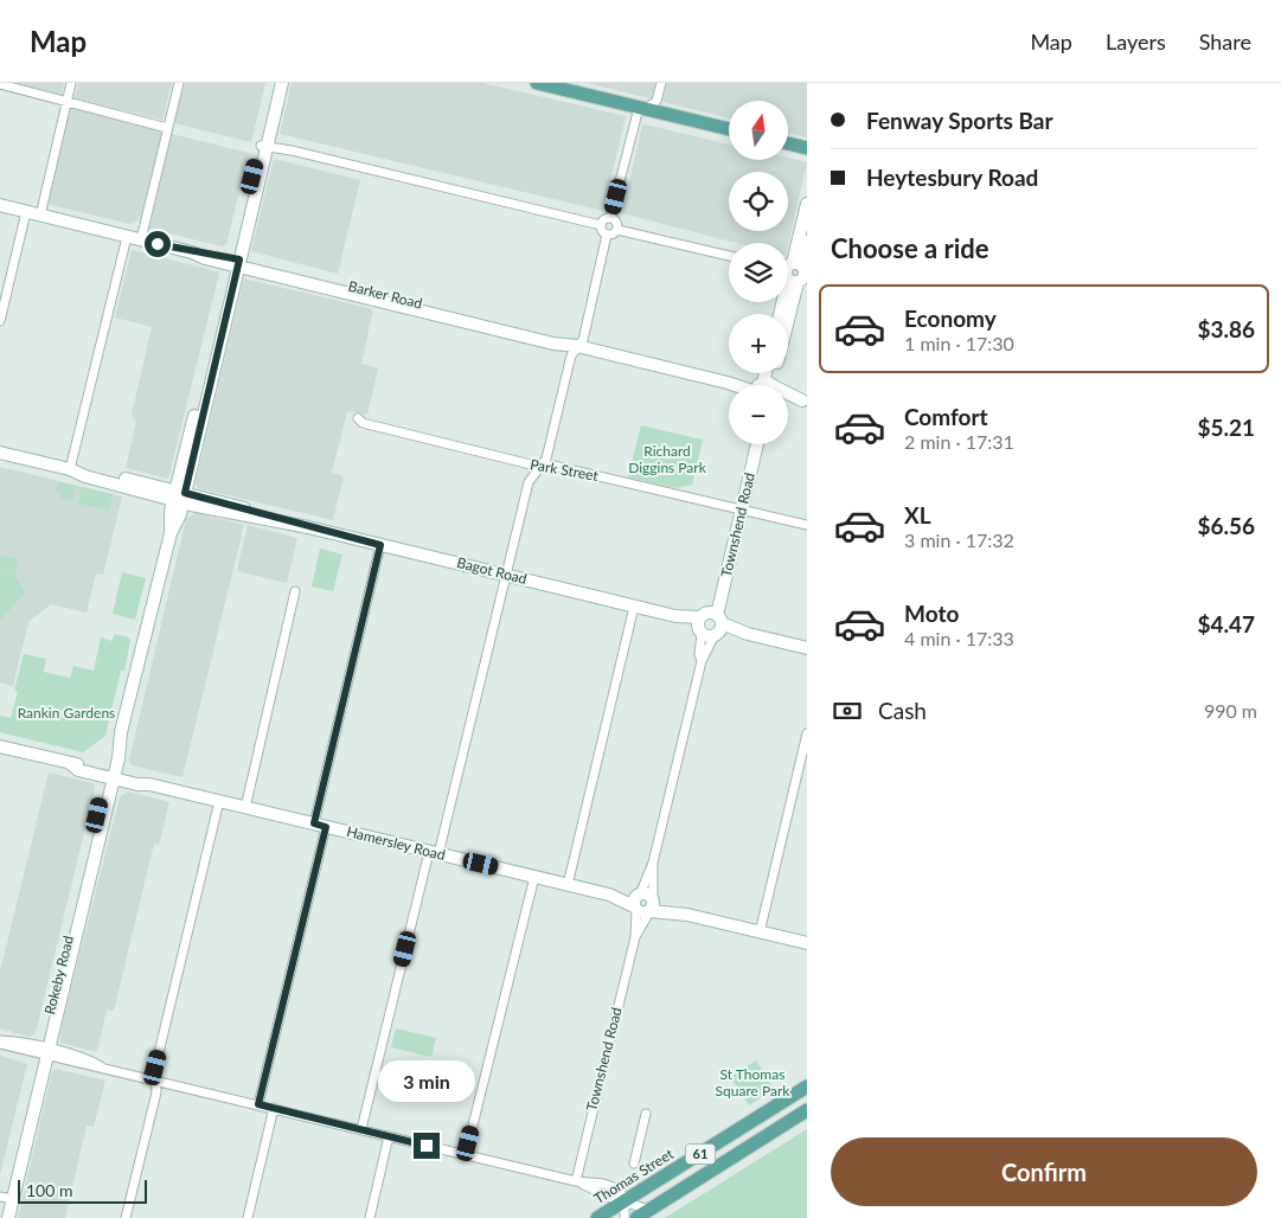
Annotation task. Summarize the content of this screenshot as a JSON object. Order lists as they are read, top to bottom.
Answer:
{
  "streets": {
    "main road": ["61", "Thomas Street"],
    "street": [
      "Barker Road",
      "Park Street",
      "Townshend Road",
      "Bagot Road",
      "Hamersley Road",
      "Rokeby Road"
    ]
  },
  "crossings": [
    ["Barker Road", "Rokeby Road"],
    ["Park Street", "Townshend Road"],
    ["Townshend Road", "Bagot Road"],
    ["Townshend Road", "Hamersley Road"],
    ["Bagot Road", "Rokeby Road"],
    ["Hamersley Road", "Rokeby Road"]
  ],
  "parks": ["Richard Diggins Park", "Rankin Gardens", "St Thomas Square Park"],
  "scale_bar": "100 m",
  "north": "top",
  "page": {
    "header": "Map",
    "nav": ["Map", "Layers", "Share"],
    "banner": ["Fenway Sports Bar", "Heytesbury Road"],
    "map_buttons": ["+", "−"],
    "heading": "Choose a ride",
    "list": [
      {
        "name": "Economy",
        "note": "1 min · 17:30",
        "value": "$3.86"
      },
      {
        "name": "Comfort",
        "note": "2 min · 17:31",
        "value": "$5.21"
      },
      {
        "name": "XL",
        "note": "3 min · 17:32",
        "value": "$6.56"
      },
      {
        "name": "Moto",
        "note": "4 min · 17:33",
        "value": "$4.47"
      }
    ],
    "pay": ["Cash", "990 m"],
    "bubble": "3 min",
    "buttons": "Confirm",
    "scale": "100 m"
  }
}
